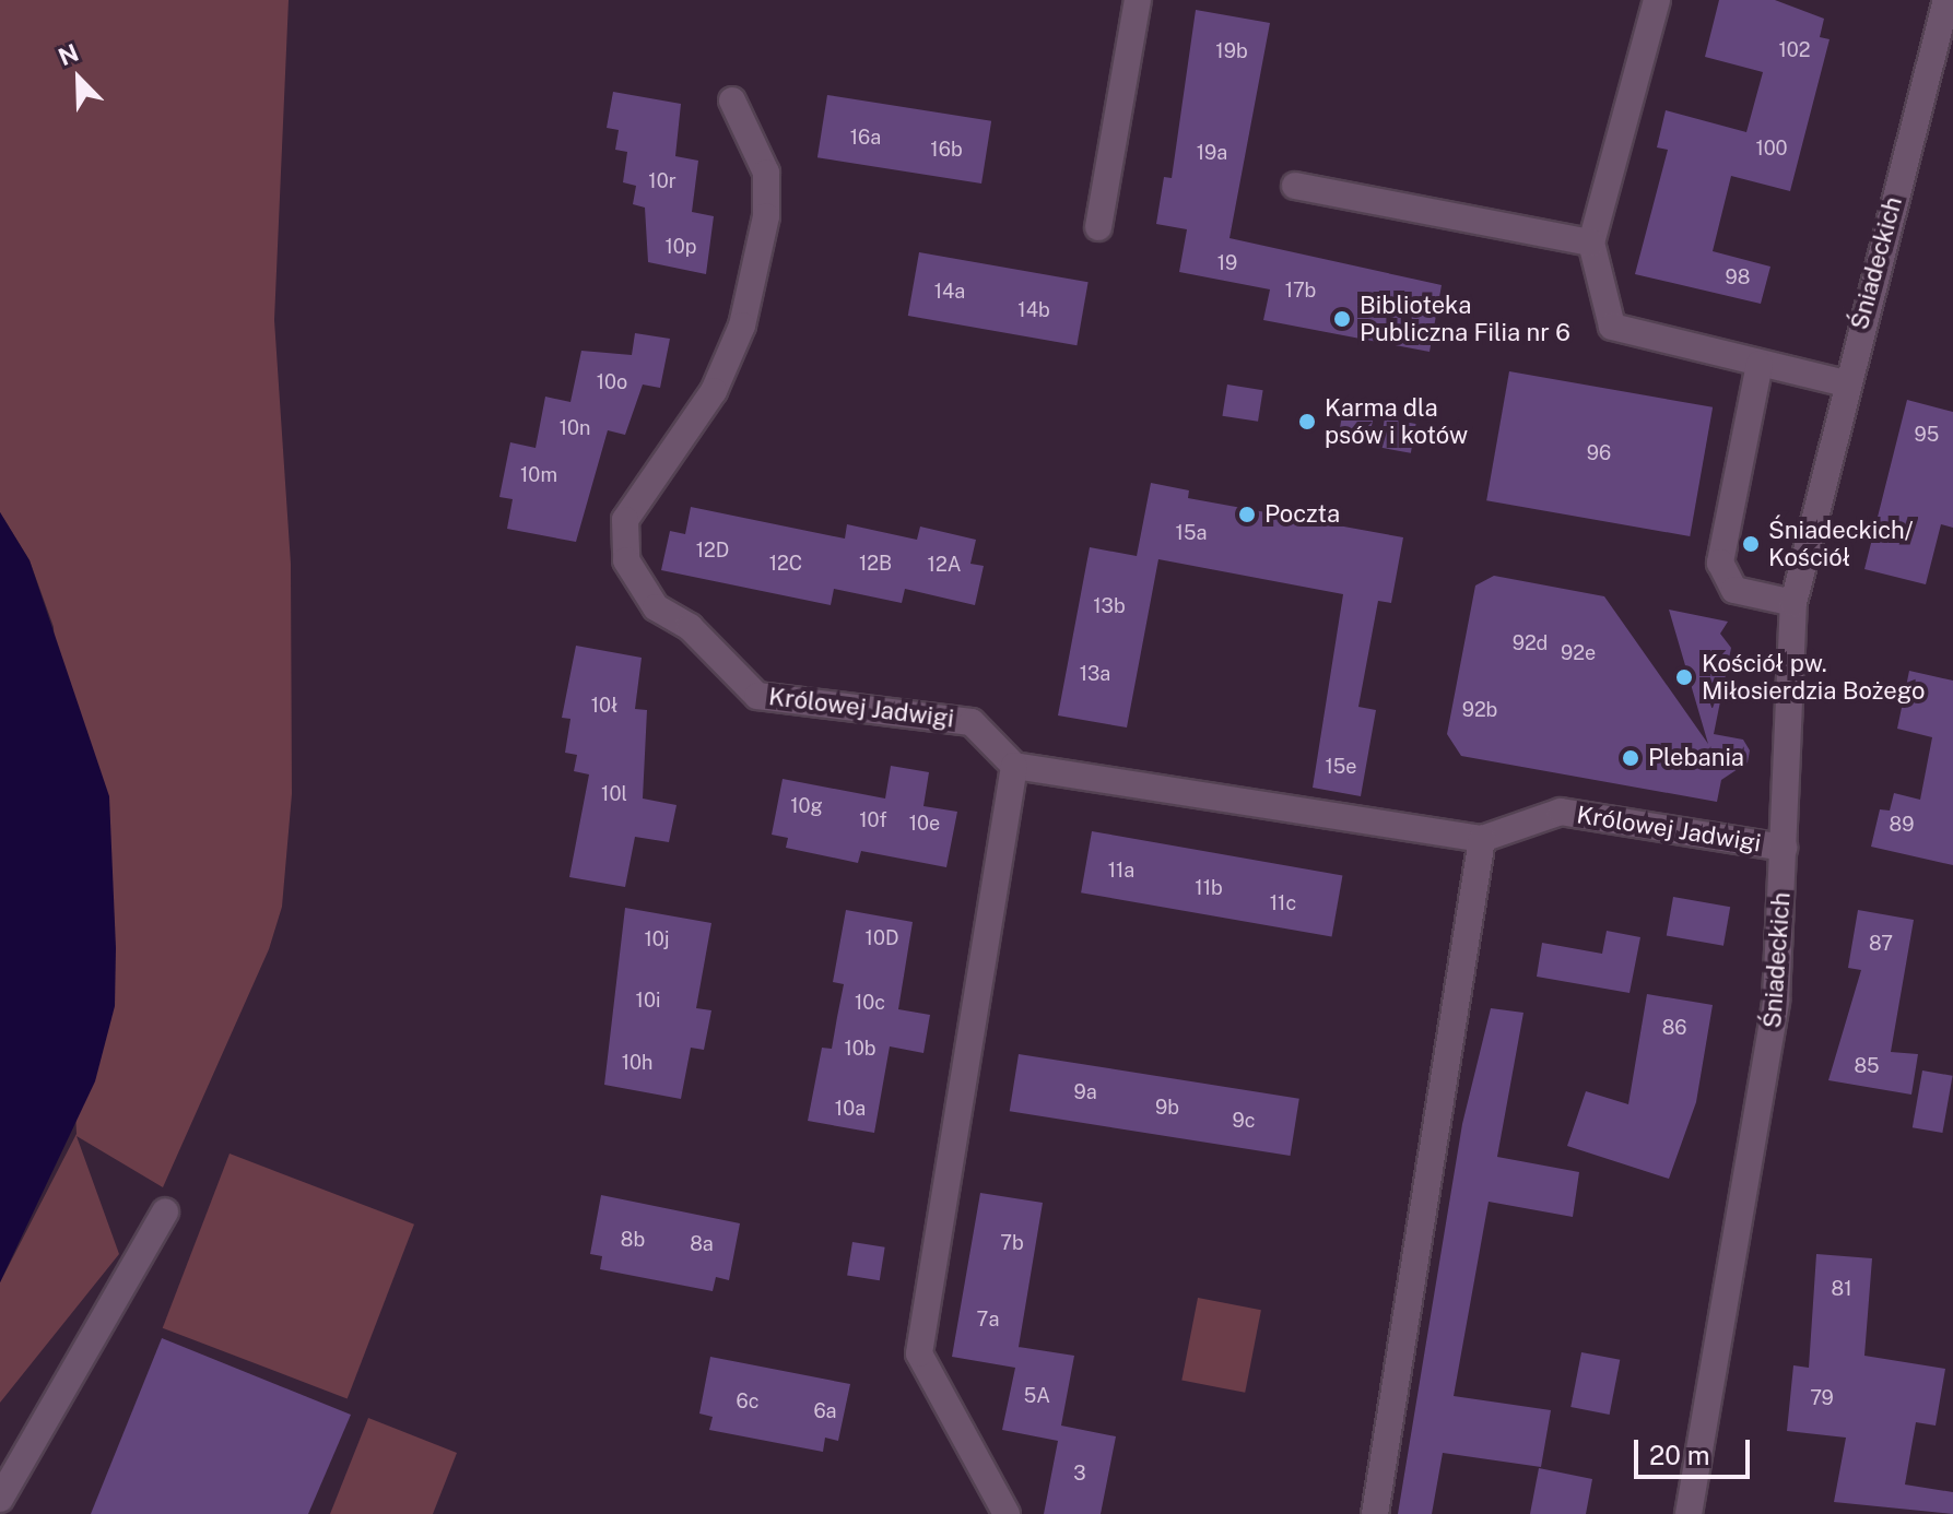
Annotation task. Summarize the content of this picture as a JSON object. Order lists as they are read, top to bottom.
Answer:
{
  "streets": {
    "street": ["Śniadeckich", "Królowej Jadwigi"]
  },
  "crossings": [
    ["Śniadeckich", "Królowej Jadwigi"]
  ],
  "places": [
    "Biblioteka Publiczna Filia nr 6",
    "Karma dla psów i kotów",
    "Poczta",
    "Śniadeckich/ Kościół",
    "Kościół pw. Miłosierdzia Bożego",
    "Plebania"
  ],
  "house_numbers": [
    "102",
    "19b",
    "16a",
    "100",
    "16b",
    "19a",
    "10r",
    "10p",
    "19",
    "98",
    "17b",
    "14a",
    "14b",
    "10o",
    "10n",
    "95",
    "96",
    "10m",
    "15a",
    "12D",
    "12C",
    "12B",
    "12A",
    "13b",
    "92d",
    "92e",
    "13a",
    "10ł",
    "92b",
    "15e",
    "10l",
    "10g",
    "10f",
    "10e",
    "89",
    "11a",
    "11b",
    "11c",
    "10D",
    "10j",
    "87",
    "10i",
    "10c",
    "86",
    "10b",
    "10h",
    "85",
    "9a",
    "9b",
    "10a",
    "9c",
    "8b",
    "7b",
    "8a",
    "81",
    "7a",
    "5A",
    "79",
    "6c",
    "6a",
    "3"
  ],
  "scale_bar": "20 m",
  "north": "top left"
}
